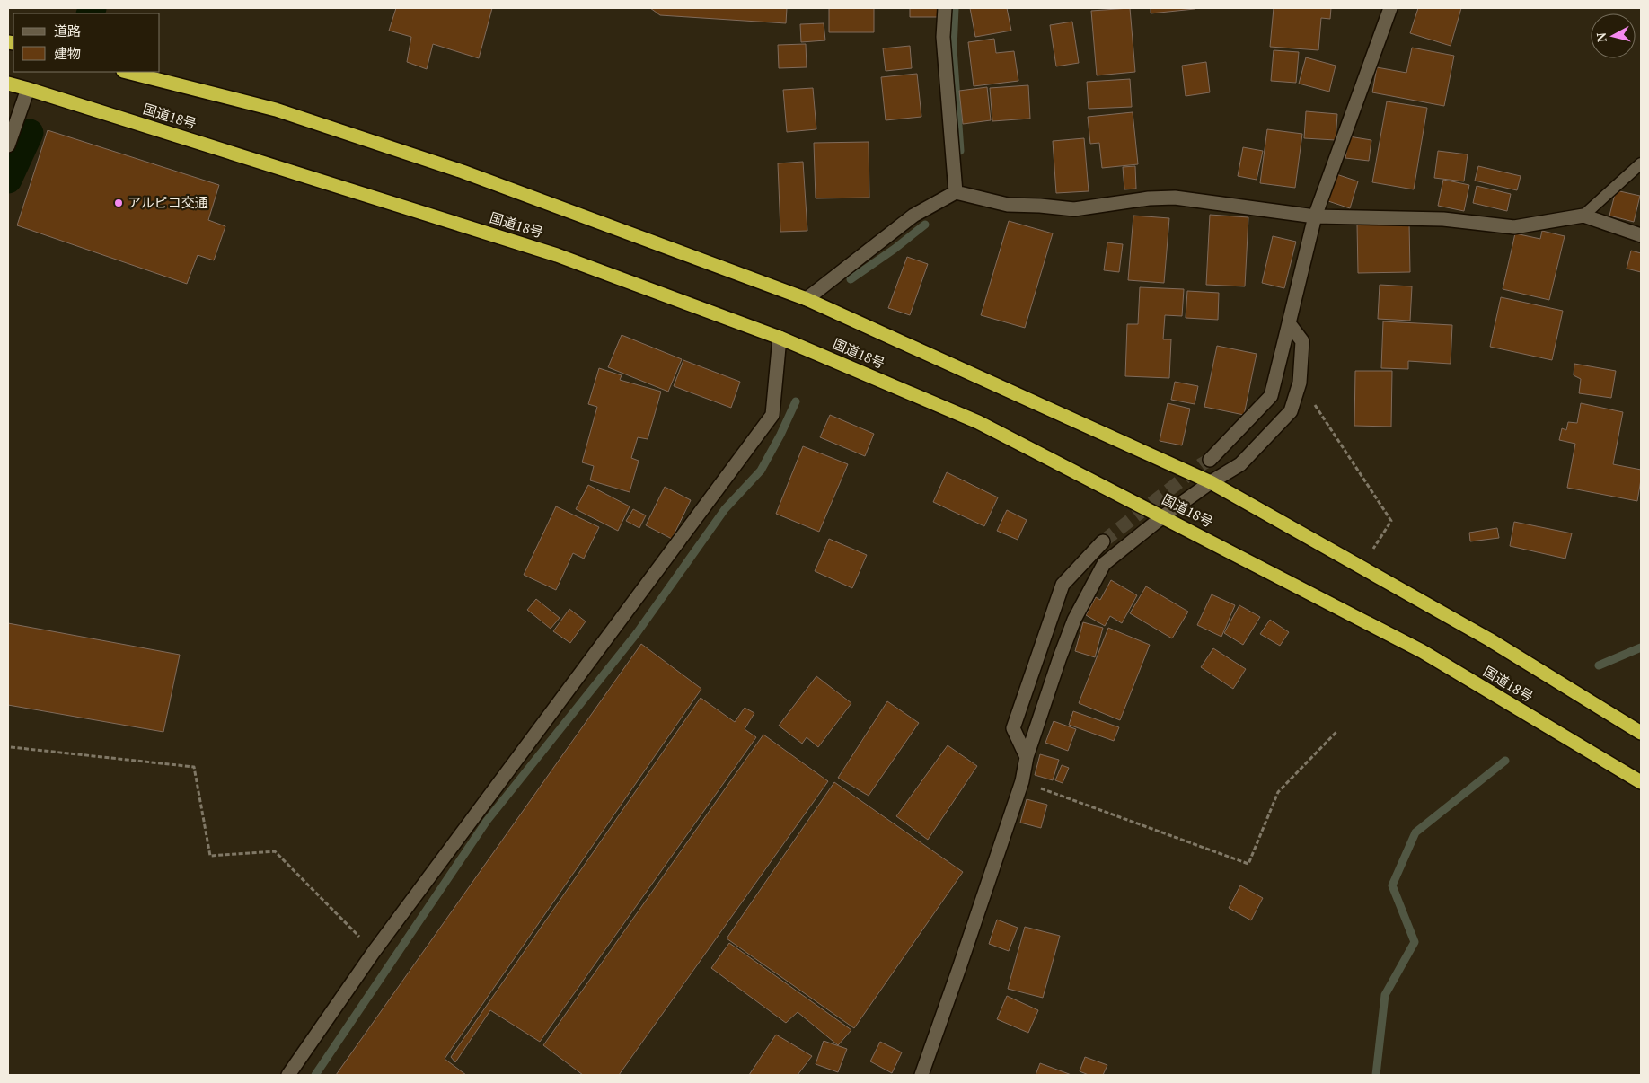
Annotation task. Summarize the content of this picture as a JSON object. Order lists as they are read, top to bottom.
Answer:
{
  "streets": {
    "highway": ["国道18号"]
  },
  "places": ["アルピコ交通"],
  "legend": ["道路", "建物"],
  "north": "left"
}
